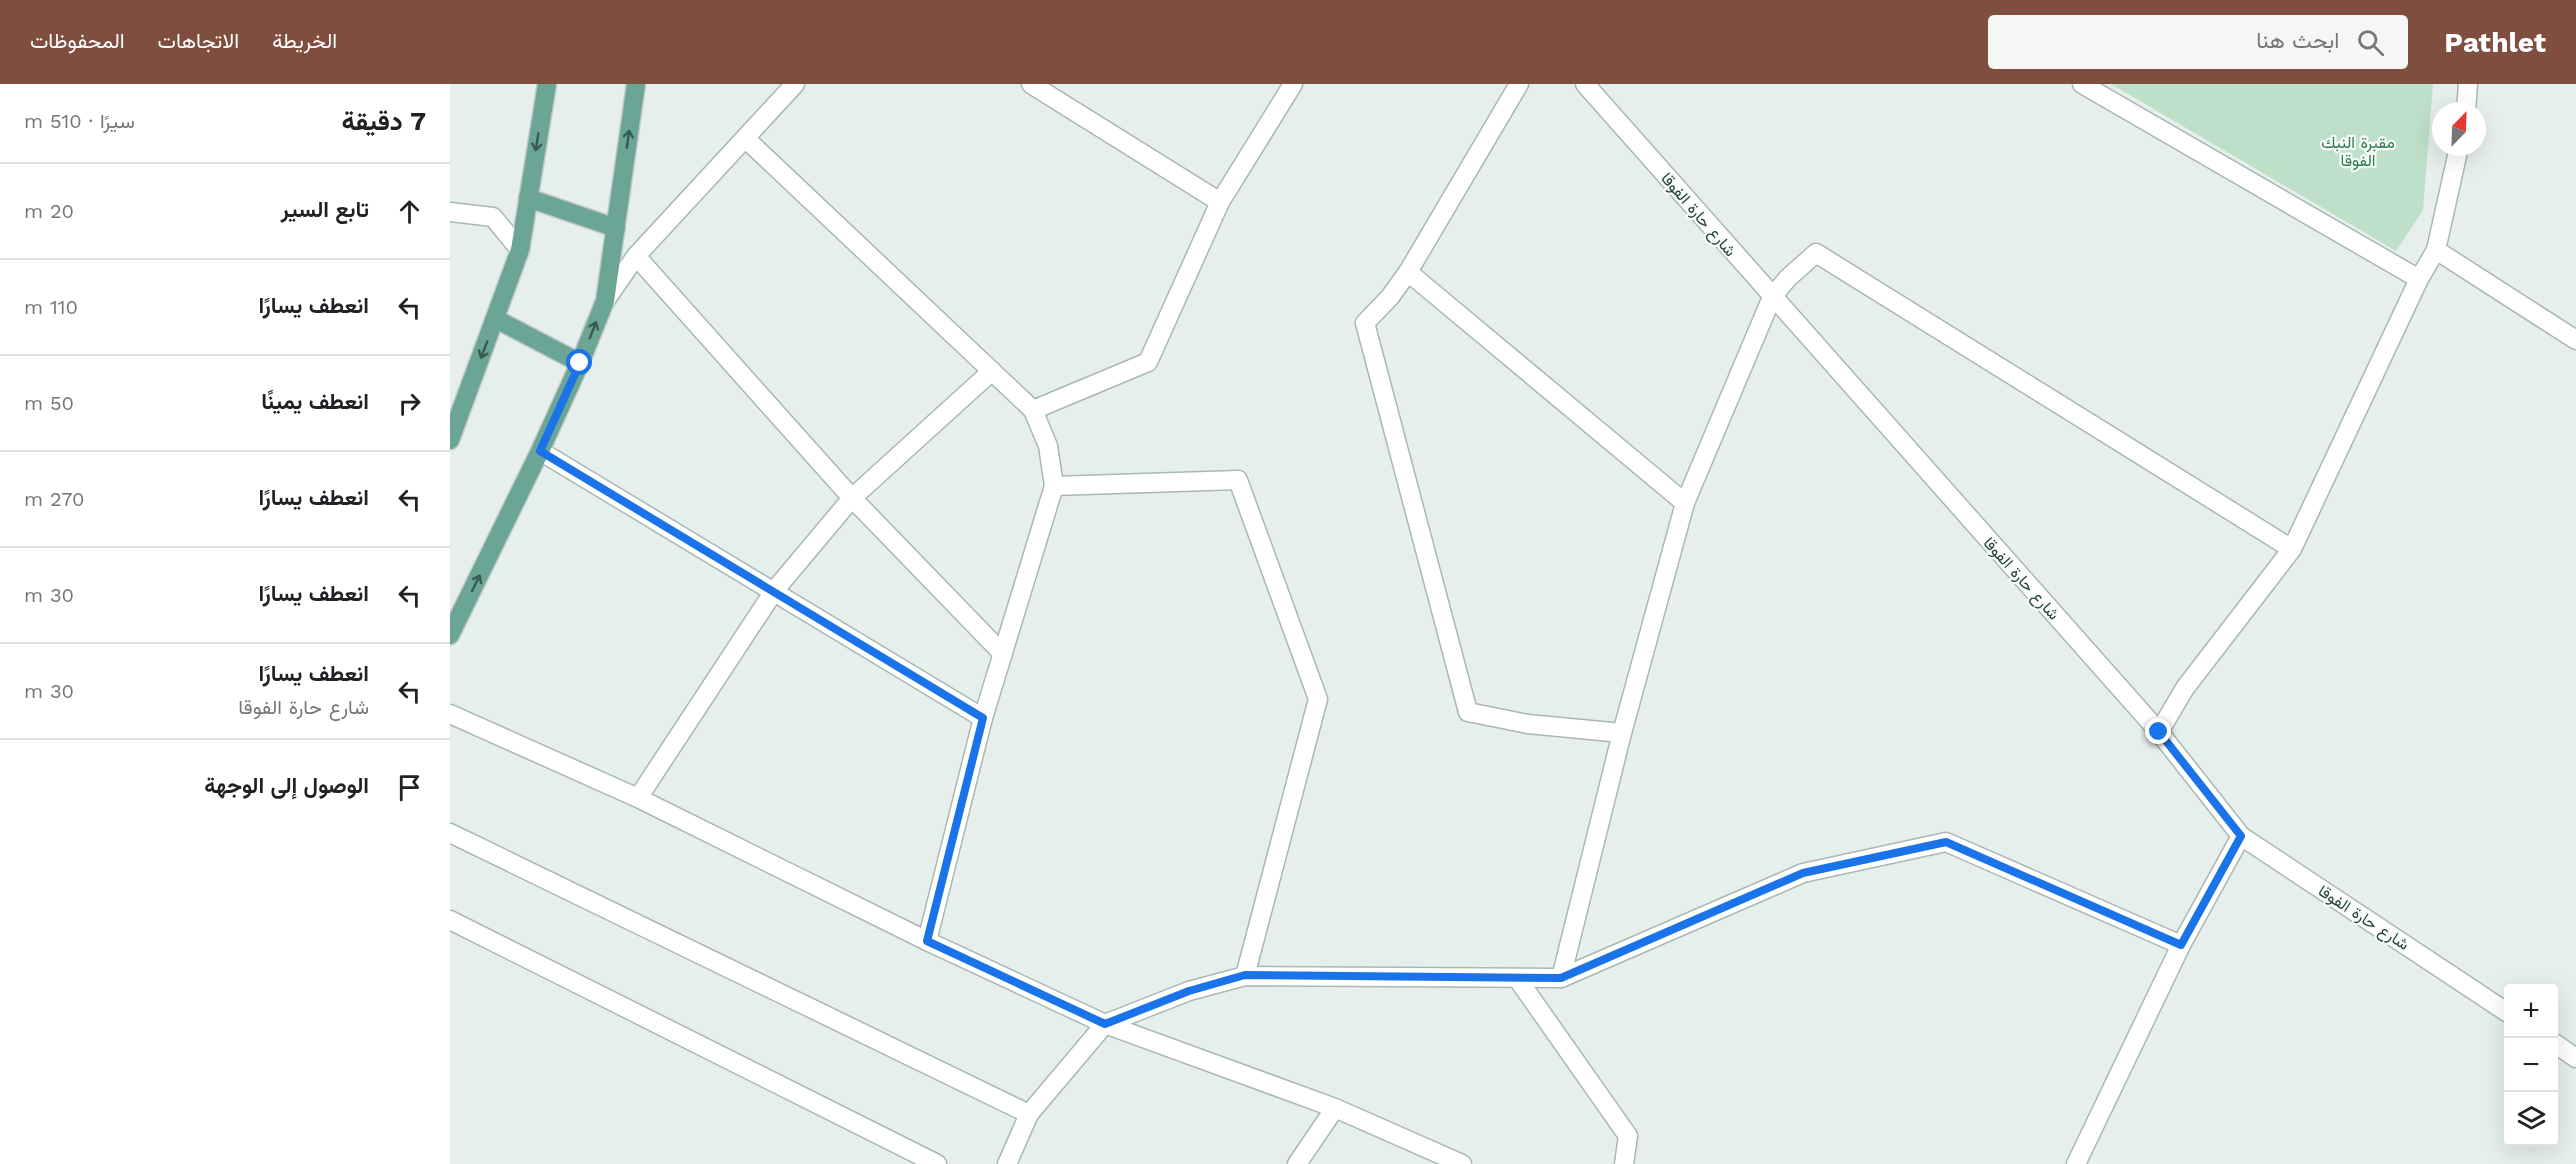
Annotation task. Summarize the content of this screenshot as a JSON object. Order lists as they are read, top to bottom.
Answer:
{
  "streets": {
    "street": ["شارع حارة الفوقا"]
  },
  "parks": ["مقبرة النبك الفوقا"],
  "north": "top right",
  "page": {
    "header": "Pathlet",
    "search": "ابحث هنا",
    "nav": ["الخريطة", "الاتجاهات", "المحفوظات"],
    "heading": ["7 دقيقة", "سيرًا · 510 m"],
    "list": [
      ["تابع السير", "20 m"],
      ["انعطف يسارًا", "110 m"],
      ["انعطف يمينًا", "50 m"],
      ["انعطف يسارًا", "270 m"],
      ["انعطف يسارًا", "30 m"],
      ["انعطف يسارًا", "شارع حارة الفوقا", "30 m"],
      "الوصول إلى الوجهة"
    ],
    "map_buttons": ["+", "−"]
  }
}
